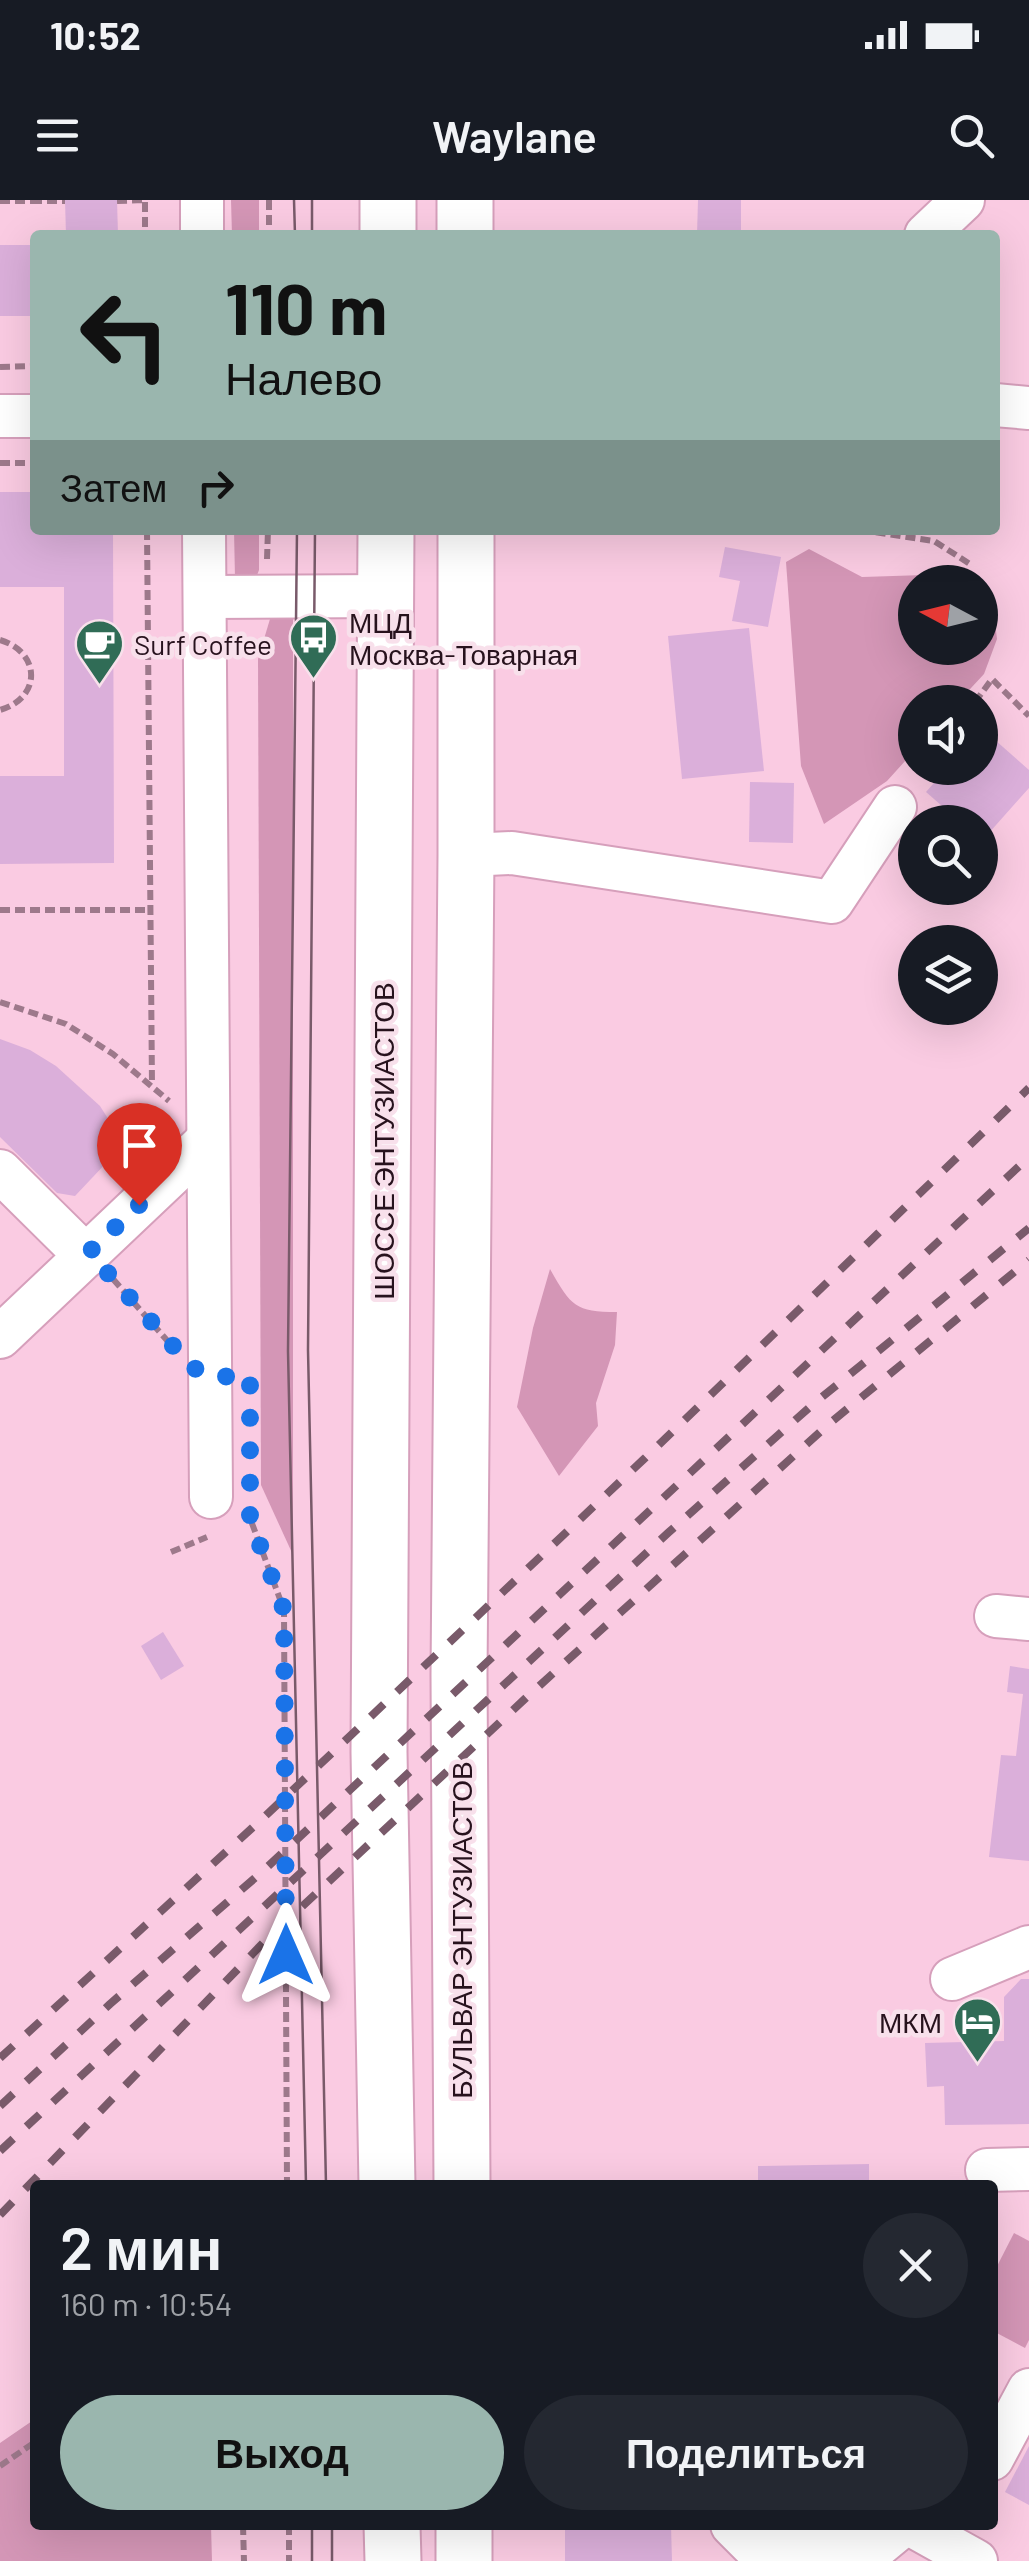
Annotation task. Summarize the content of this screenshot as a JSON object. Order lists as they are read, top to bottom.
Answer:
{
  "streets": {
    "main road": ["ШОССЕ ЭНТУЗИАСТОВ", "БУЛЬВАР ЭНТУЗИАСТОВ"]
  },
  "places": {
    "bus stop": ["МЦД Москва-Товарная"],
    "cafe": ["Surf Coffee"],
    "hotel": ["МКМ"]
  },
  "north": "left",
  "page": {
    "status": "10:52",
    "header": "Waylane",
    "turn": ["110 m", "Налево"],
    "then": "Затем",
    "heading": ["2 мин", "160 m · 10:54"],
    "buttons": ["Выход", "Поделиться"]
  }
}
